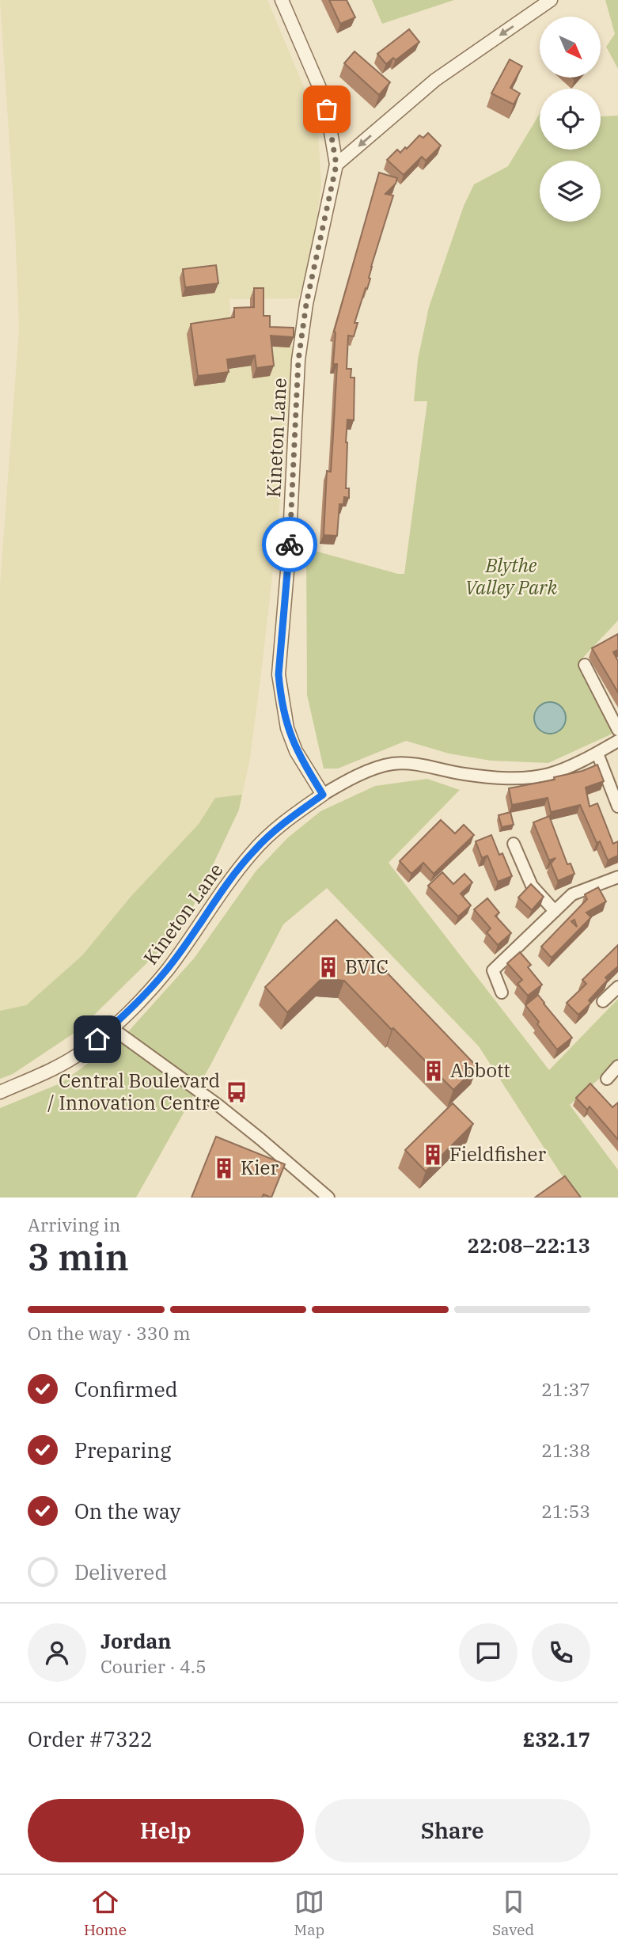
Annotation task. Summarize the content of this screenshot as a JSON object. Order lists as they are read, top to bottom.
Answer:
{
  "streets": {
    "street": ["Kineton Lane"]
  },
  "parks": ["Blythe Valley Park"],
  "places": {
    "building": [
      "BVIC",
      "Abbott",
      "Fieldfisher",
      "Kier"
    ],
    "bus stop": ["Central Boulevard / Innovation Centre"]
  },
  "north": "bottom right",
  "page": {
    "heading": ["3 min", "Arriving in", "22:08–22:13"],
    "panel": [
      "Jordan",
      "Courier · 4.5",
      "Order #7322",
      "£32.17"
    ],
    "bar": "On the way · 330 m",
    "list": [
      ["Confirmed", "21:37"],
      ["Preparing", "21:38"],
      ["On the way", "21:53"],
      "Delivered"
    ],
    "buttons": ["Help", "Share"],
    "tabs": ["Home", "Map", "Saved"]
  }
}
